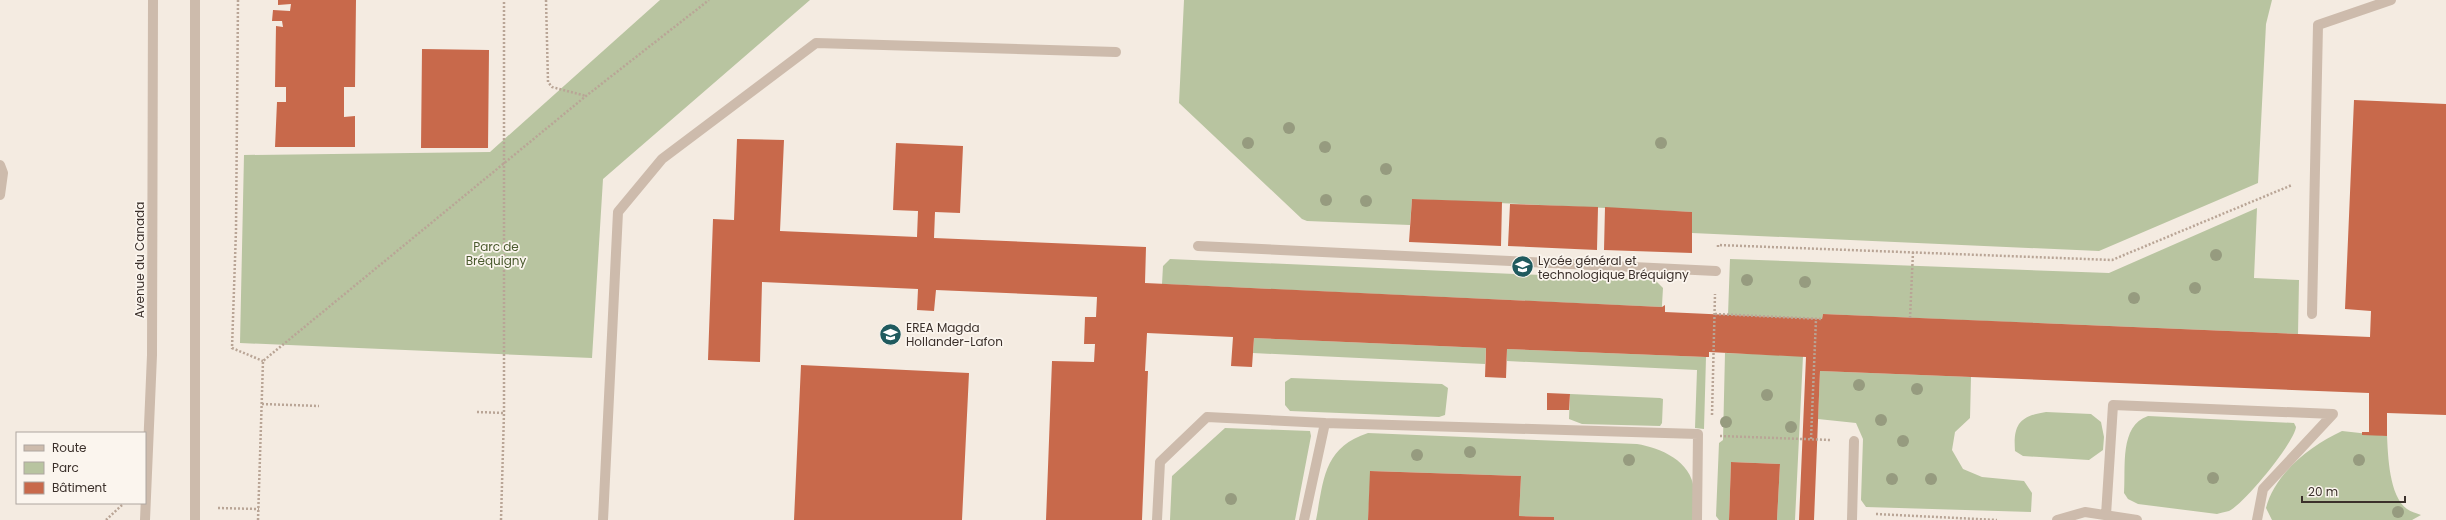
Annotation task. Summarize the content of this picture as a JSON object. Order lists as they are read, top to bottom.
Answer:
{
  "streets": {
    "street": ["Avenue du Canada"]
  },
  "parks": ["Parc de Bréquigny"],
  "places": {
    "school or university": ["Lycée général et technologique Bréquigny", "EREA Magda Hollander-Lafon"]
  },
  "legend": ["Route", "Parc", "Bâtiment"],
  "scale_bar": "20 m"
}
